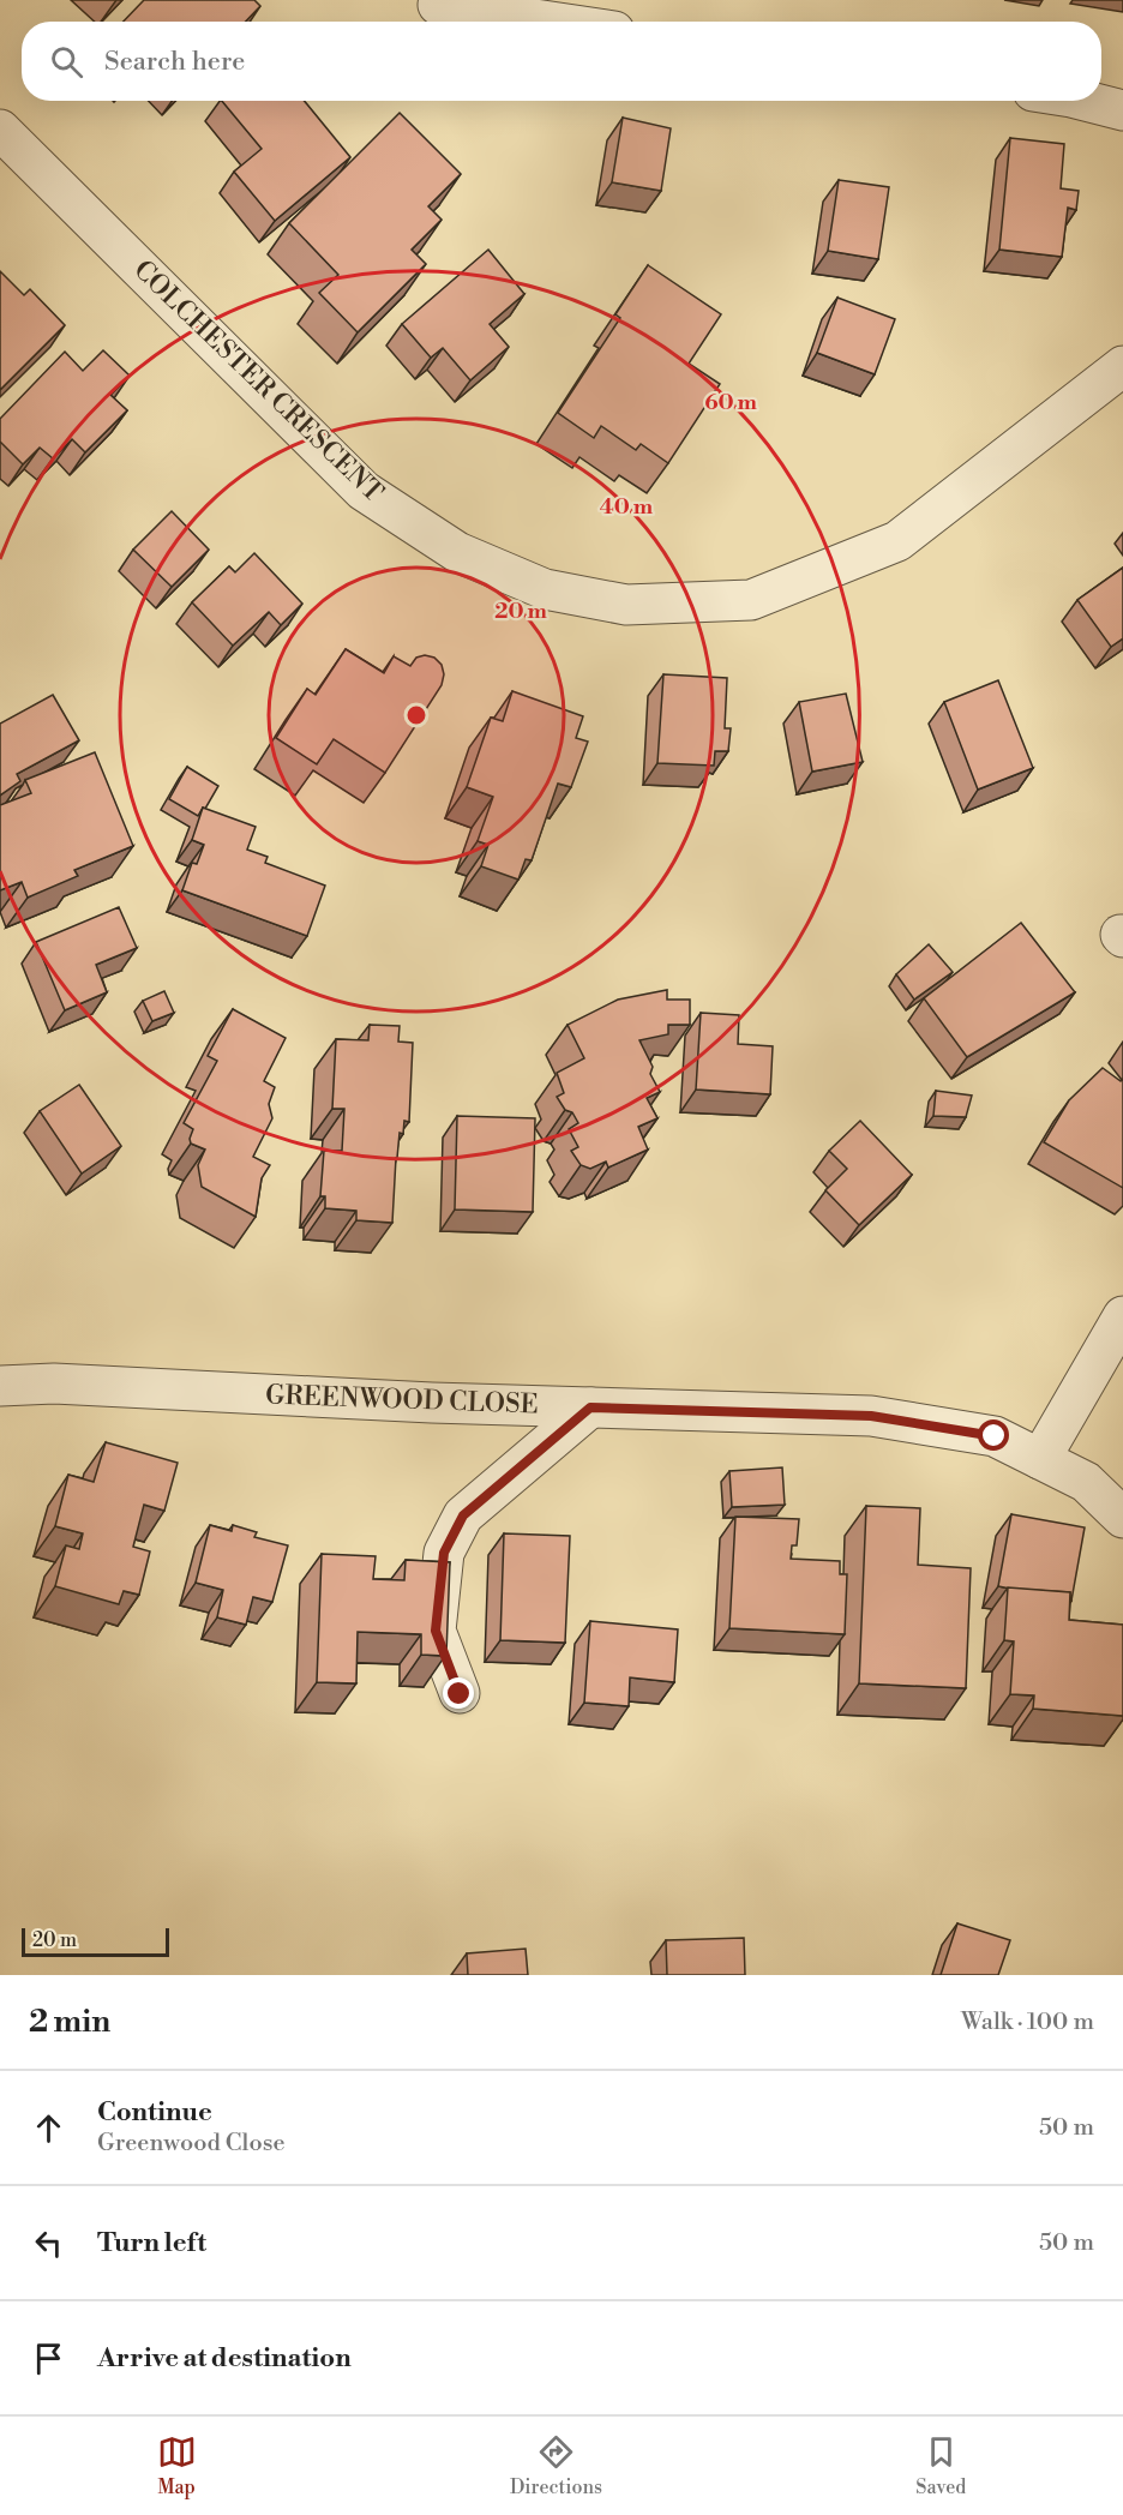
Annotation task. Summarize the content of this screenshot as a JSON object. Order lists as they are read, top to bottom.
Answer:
{
  "streets": {
    "street": ["COLCHESTER CRESCENT", "GREENWOOD CLOSE"]
  },
  "scale_bar": "20 m",
  "page": {
    "search": "Search here",
    "scale": "20 m",
    "heading": ["2 min", "Walk · 100 m"],
    "list": [
      ["Continue", "Greenwood Close", "50 m"],
      ["Turn left", "50 m"],
      "Arrive at destination"
    ],
    "nav": ["Map", "Directions", "Saved"]
  },
  "rings": ["60 m", "40 m", "20 m"]
}
